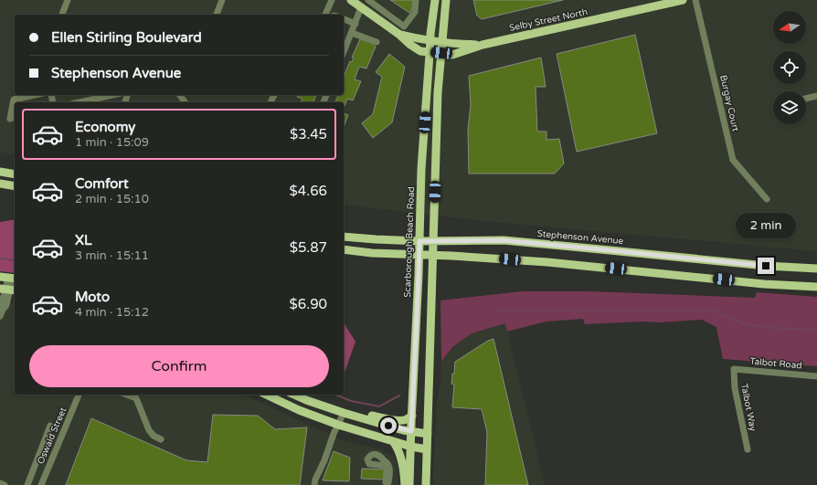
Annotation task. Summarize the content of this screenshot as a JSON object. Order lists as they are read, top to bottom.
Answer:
{
  "streets": {
    "main road": ["Selby Street North", "Stephenson Avenue", "Scarborough Beach Road"],
    "street": [
      "Burgay Court",
      "Talbot Road",
      "Talbot Way",
      "Oswald Street"
    ]
  },
  "crossings": [
    ["Selby Street North", "Scarborough Beach Road"],
    ["Stephenson Avenue", "Scarborough Beach Road"],
    ["Talbot Road", "Talbot Way"]
  ],
  "north": "left",
  "page": {
    "banner": ["Ellen Stirling Boulevard", "Stephenson Avenue"],
    "list": [
      {
        "name": "Economy",
        "note": "1 min · 15:09",
        "value": "$3.45"
      },
      {
        "name": "Comfort",
        "note": "2 min · 15:10",
        "value": "$4.66"
      },
      {
        "name": "XL",
        "note": "3 min · 15:11",
        "value": "$5.87"
      },
      {
        "name": "Moto",
        "note": "4 min · 15:12",
        "value": "$6.90"
      }
    ],
    "bubble": "2 min",
    "buttons": "Confirm"
  }
}
